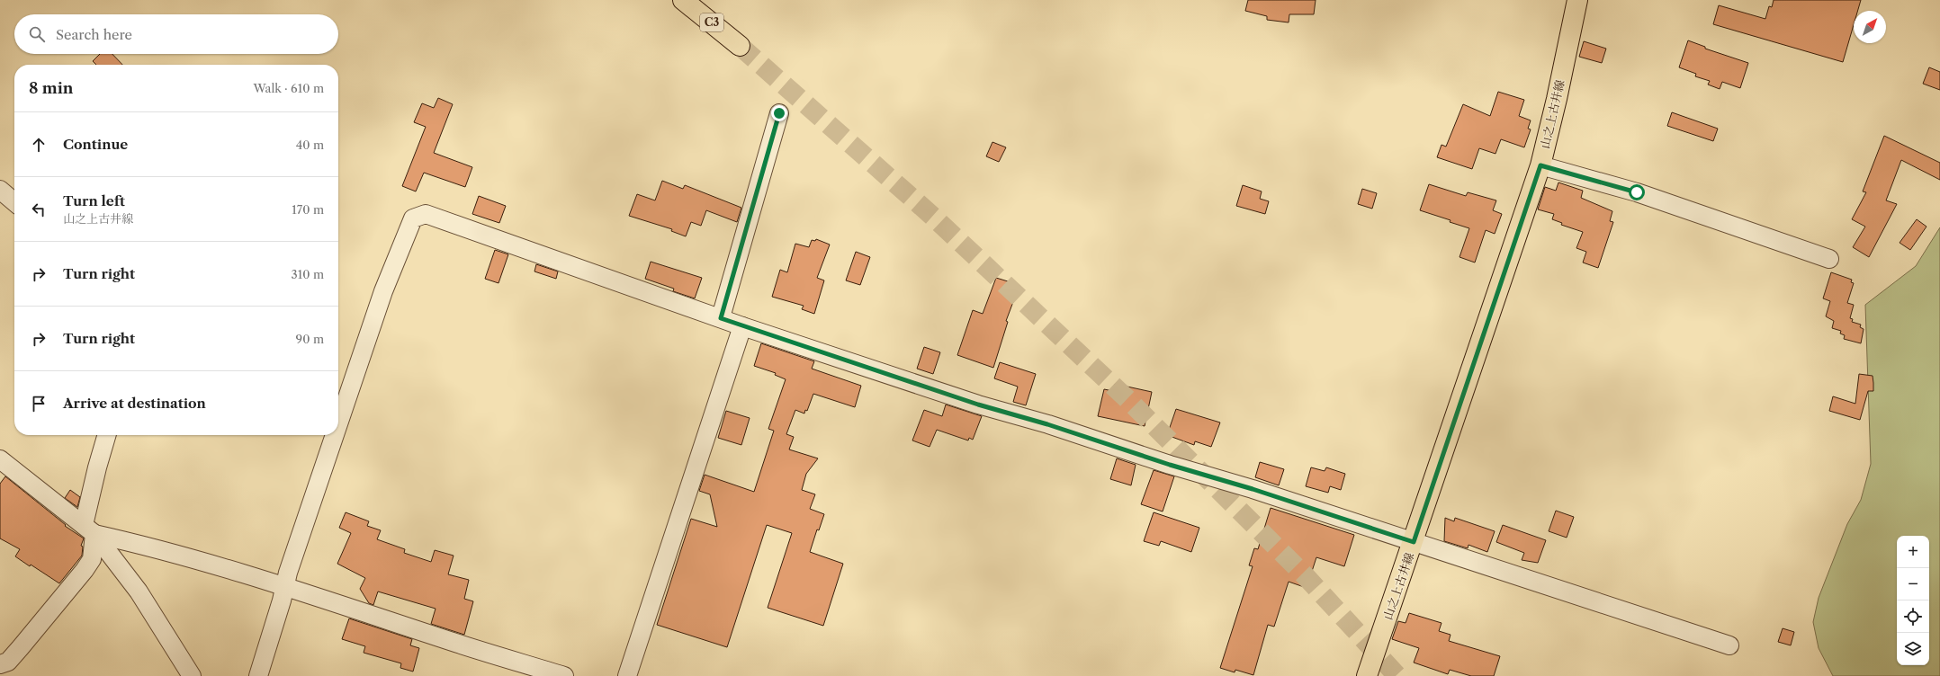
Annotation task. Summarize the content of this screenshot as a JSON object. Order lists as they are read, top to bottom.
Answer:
{
  "streets": {
    "main road": ["C3", "山之上古井線"]
  },
  "north": "top right",
  "page": {
    "search": "Search here",
    "heading": ["8 min", "Walk · 610 m"],
    "list": [
      ["Continue", "40 m"],
      ["Turn left", "山之上古井線", "170 m"],
      ["Turn right", "310 m"],
      ["Turn right", "90 m"],
      "Arrive at destination"
    ],
    "map_buttons": ["+", "−"]
  }
}
